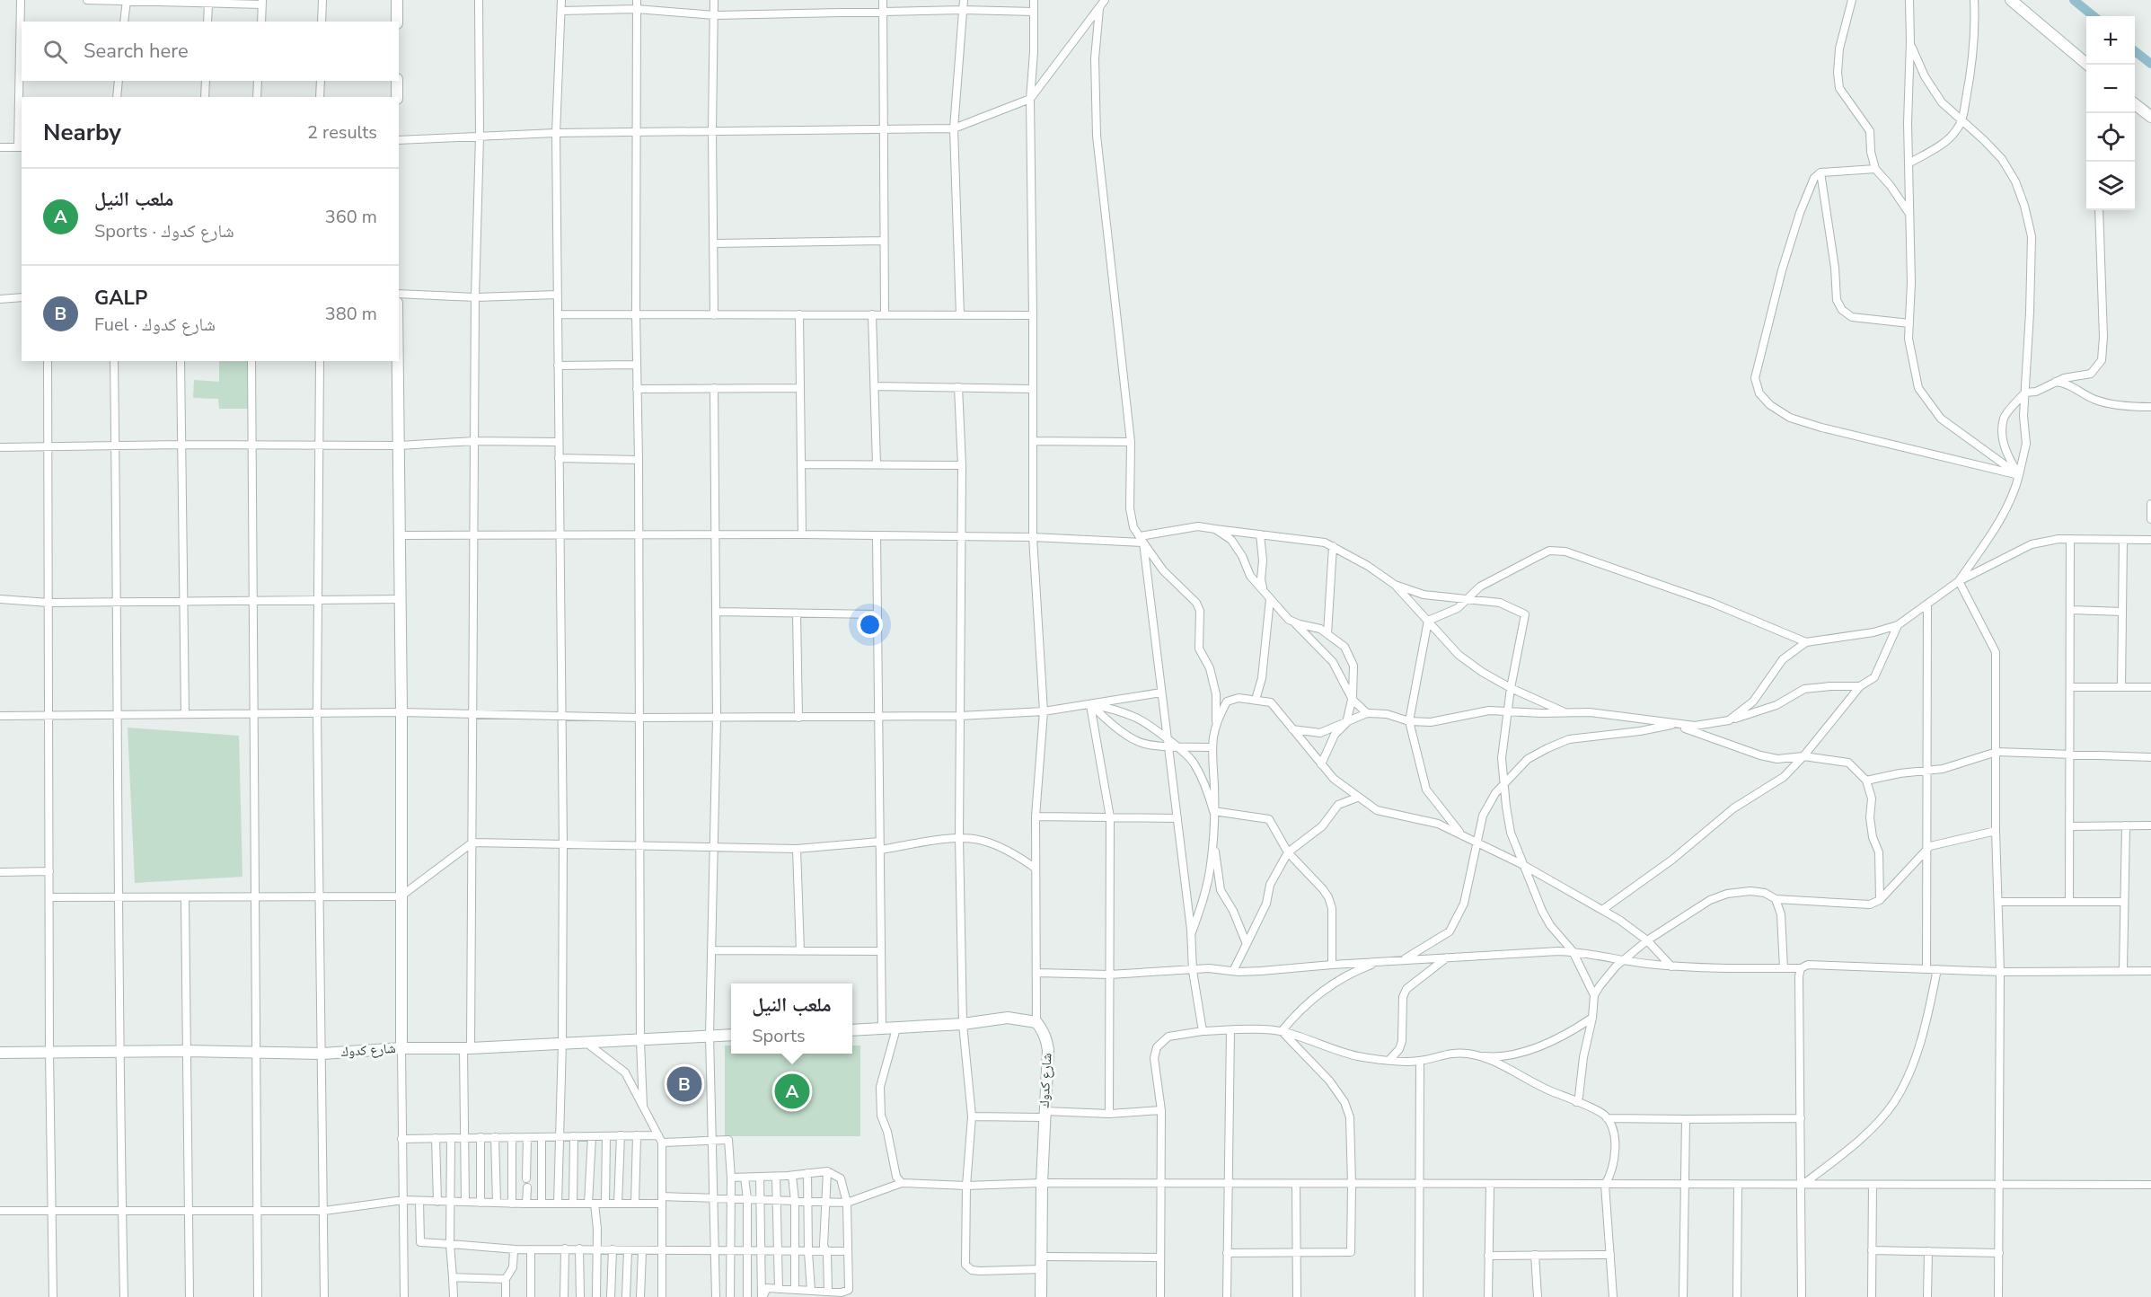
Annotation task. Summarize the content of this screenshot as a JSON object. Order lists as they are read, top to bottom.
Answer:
{
  "streets": {
    "street": ["شارع كدوك"]
  },
  "page": {
    "map_buttons": ["+", "−"],
    "search": "Search here",
    "heading": ["Nearby", "2 results"],
    "list": [
      {
        "mark": "A",
        "name": "ملعب النيل",
        "note": "Sports · شارع كدوك",
        "value": "360 m"
      },
      {
        "mark": "B",
        "name": "GALP",
        "note": "Fuel · شارع كدوك",
        "value": "380 m"
      }
    ],
    "popup": ["ملعب النيل", "Sports"],
    "pins": ["B", "A"]
  }
}
